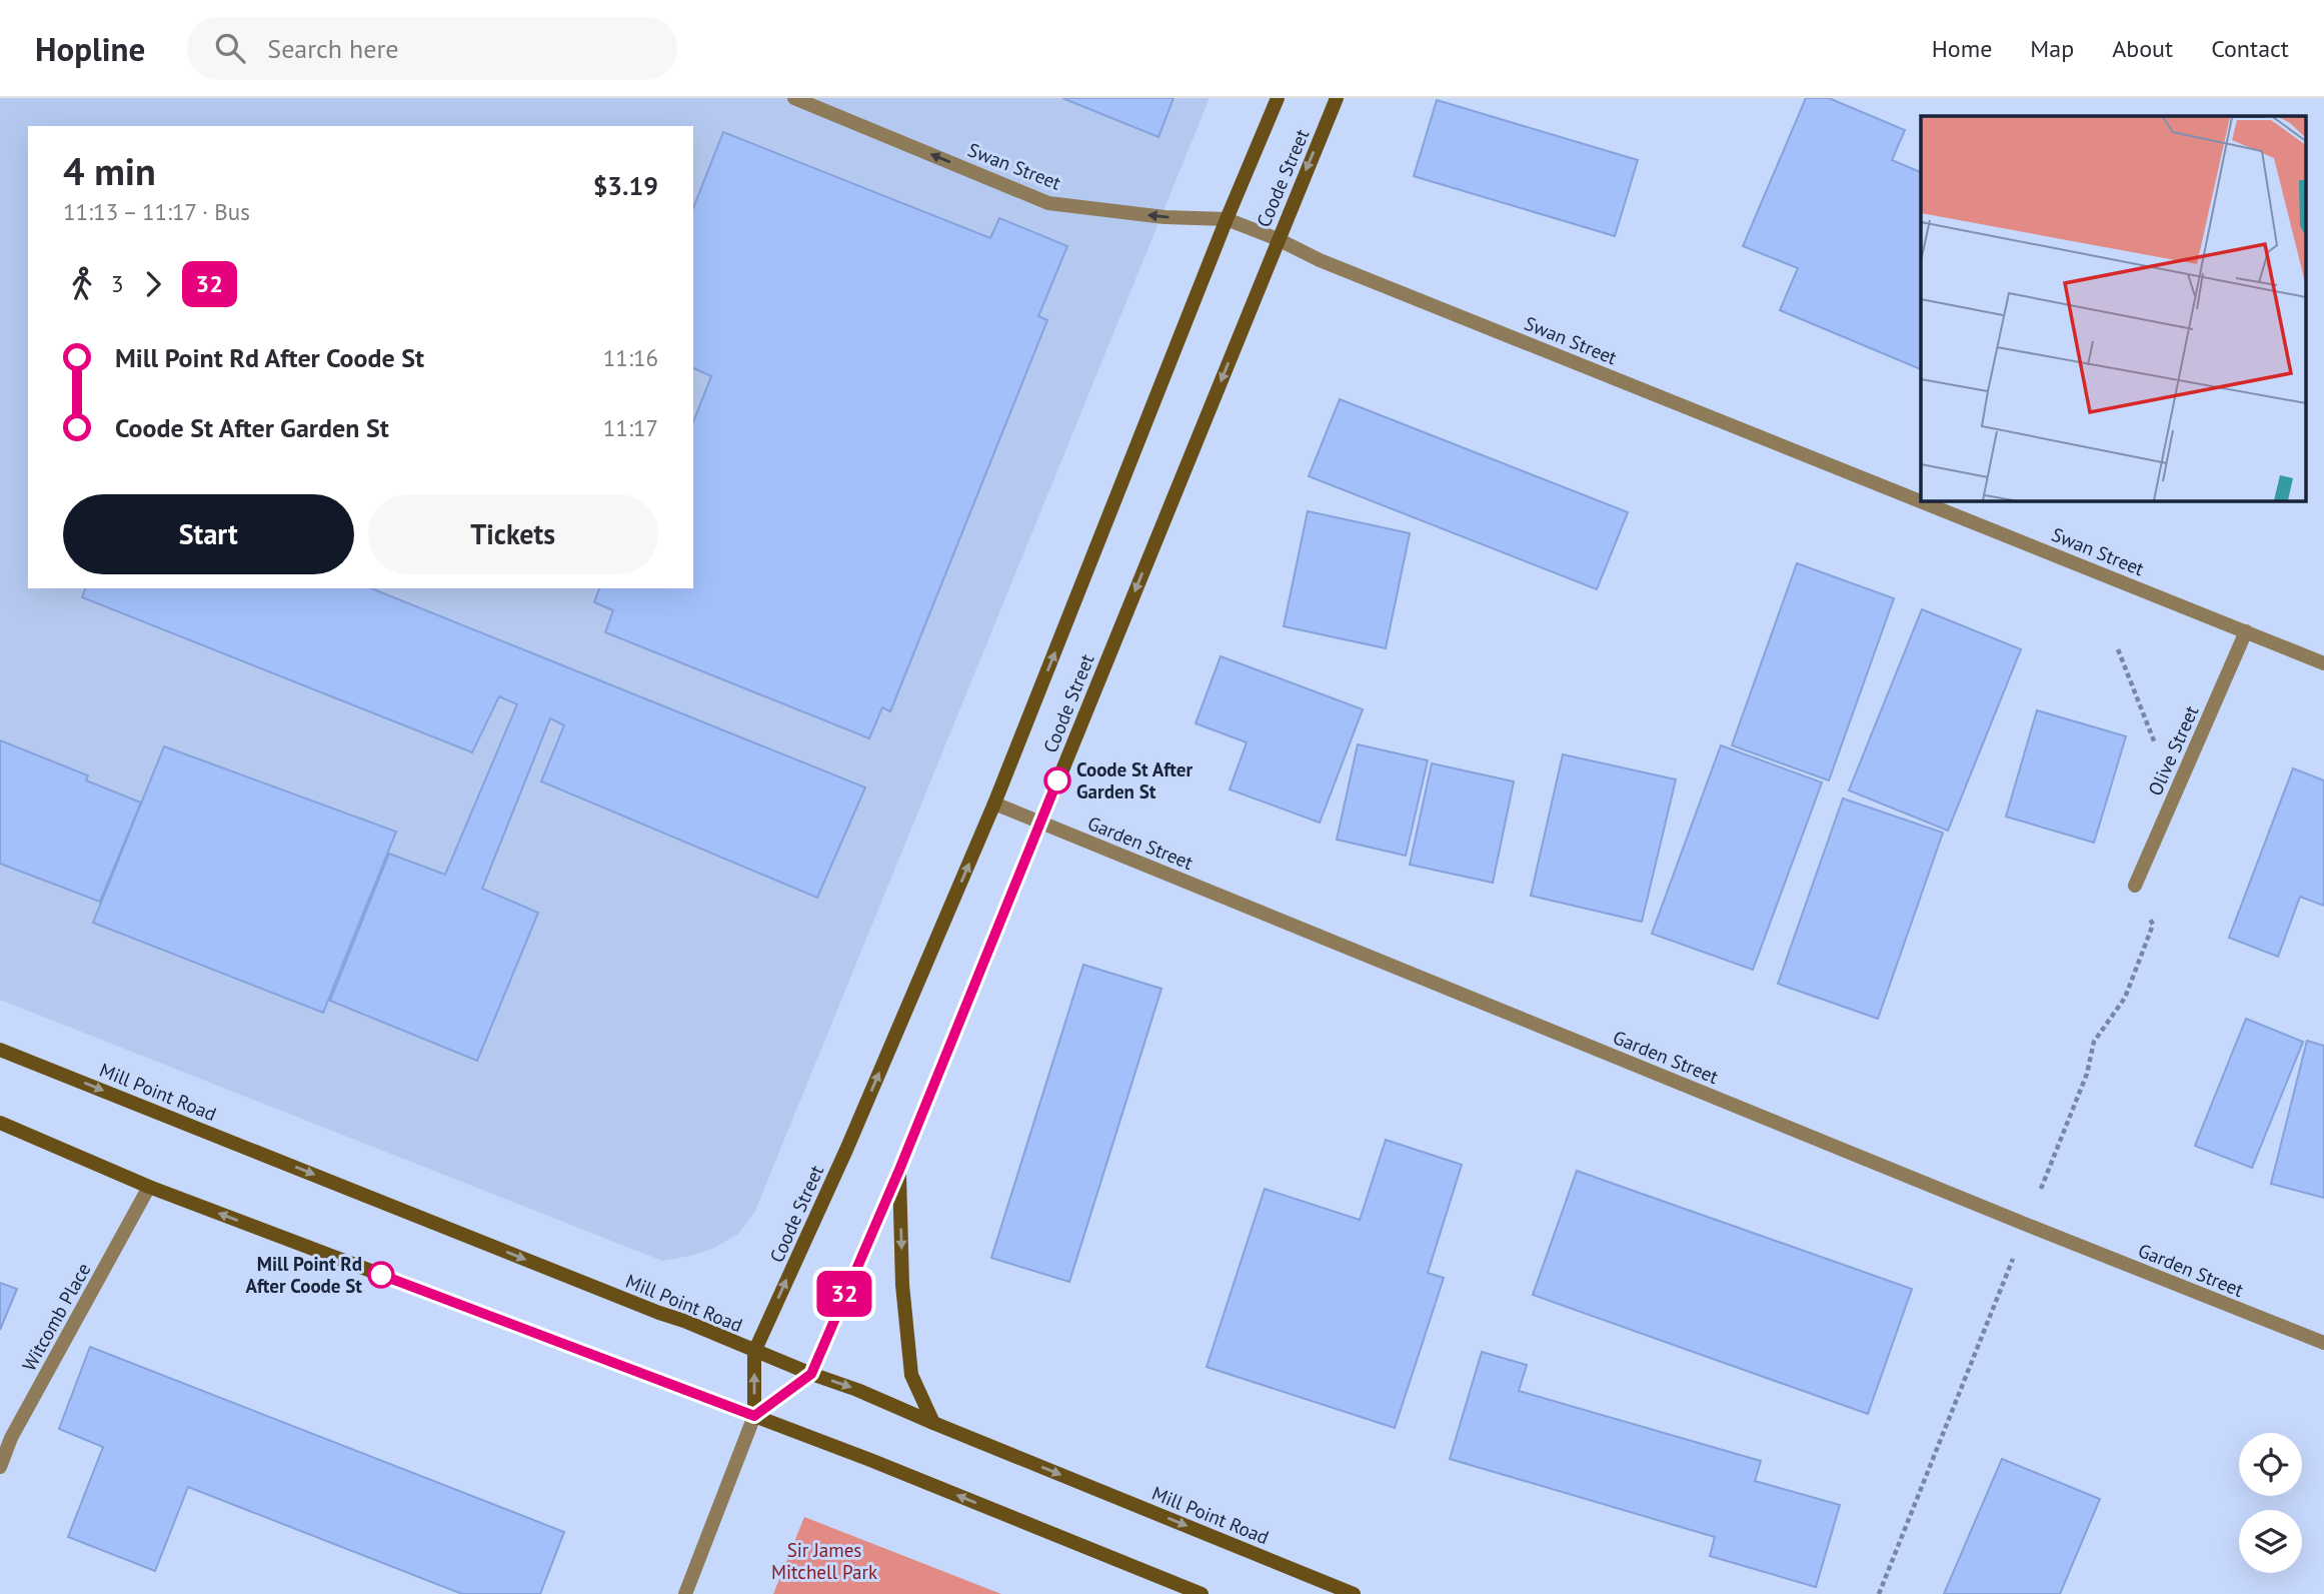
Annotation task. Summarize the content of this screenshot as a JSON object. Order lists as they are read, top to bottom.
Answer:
{
  "streets": {
    "main road": ["Coode Street", "Mill Point Road"],
    "street": [
      "Swan Street",
      "Olive Street",
      "Garden Street",
      "Witcomb Place"
    ]
  },
  "crossings": [
    ["Swan Street", "Coode Street"],
    ["Swan Street", "Olive Street"],
    ["Coode Street", "Garden Street"],
    ["Coode Street", "Mill Point Road"]
  ],
  "parks": ["Sir James Mitchell Park"],
  "places": ["Coode St After Garden St", "Mill Point Rd After Coode St"],
  "lines": ["bus line 32"],
  "page": {
    "header": "Hopline",
    "search": "Search here",
    "nav": [
      "Home",
      "Map",
      "About",
      "Contact"
    ],
    "on_map": "32",
    "heading": ["4 min", "11:13 – 11:17 · Bus", "$3.19"],
    "legs": ["3", "32"],
    "list": [
      {
        "name": "Mill Point Rd After Coode St",
        "value": "11:16"
      },
      {
        "name": "Coode St After Garden St",
        "value": "11:17"
      }
    ],
    "buttons": ["Start", "Tickets"]
  }
}
